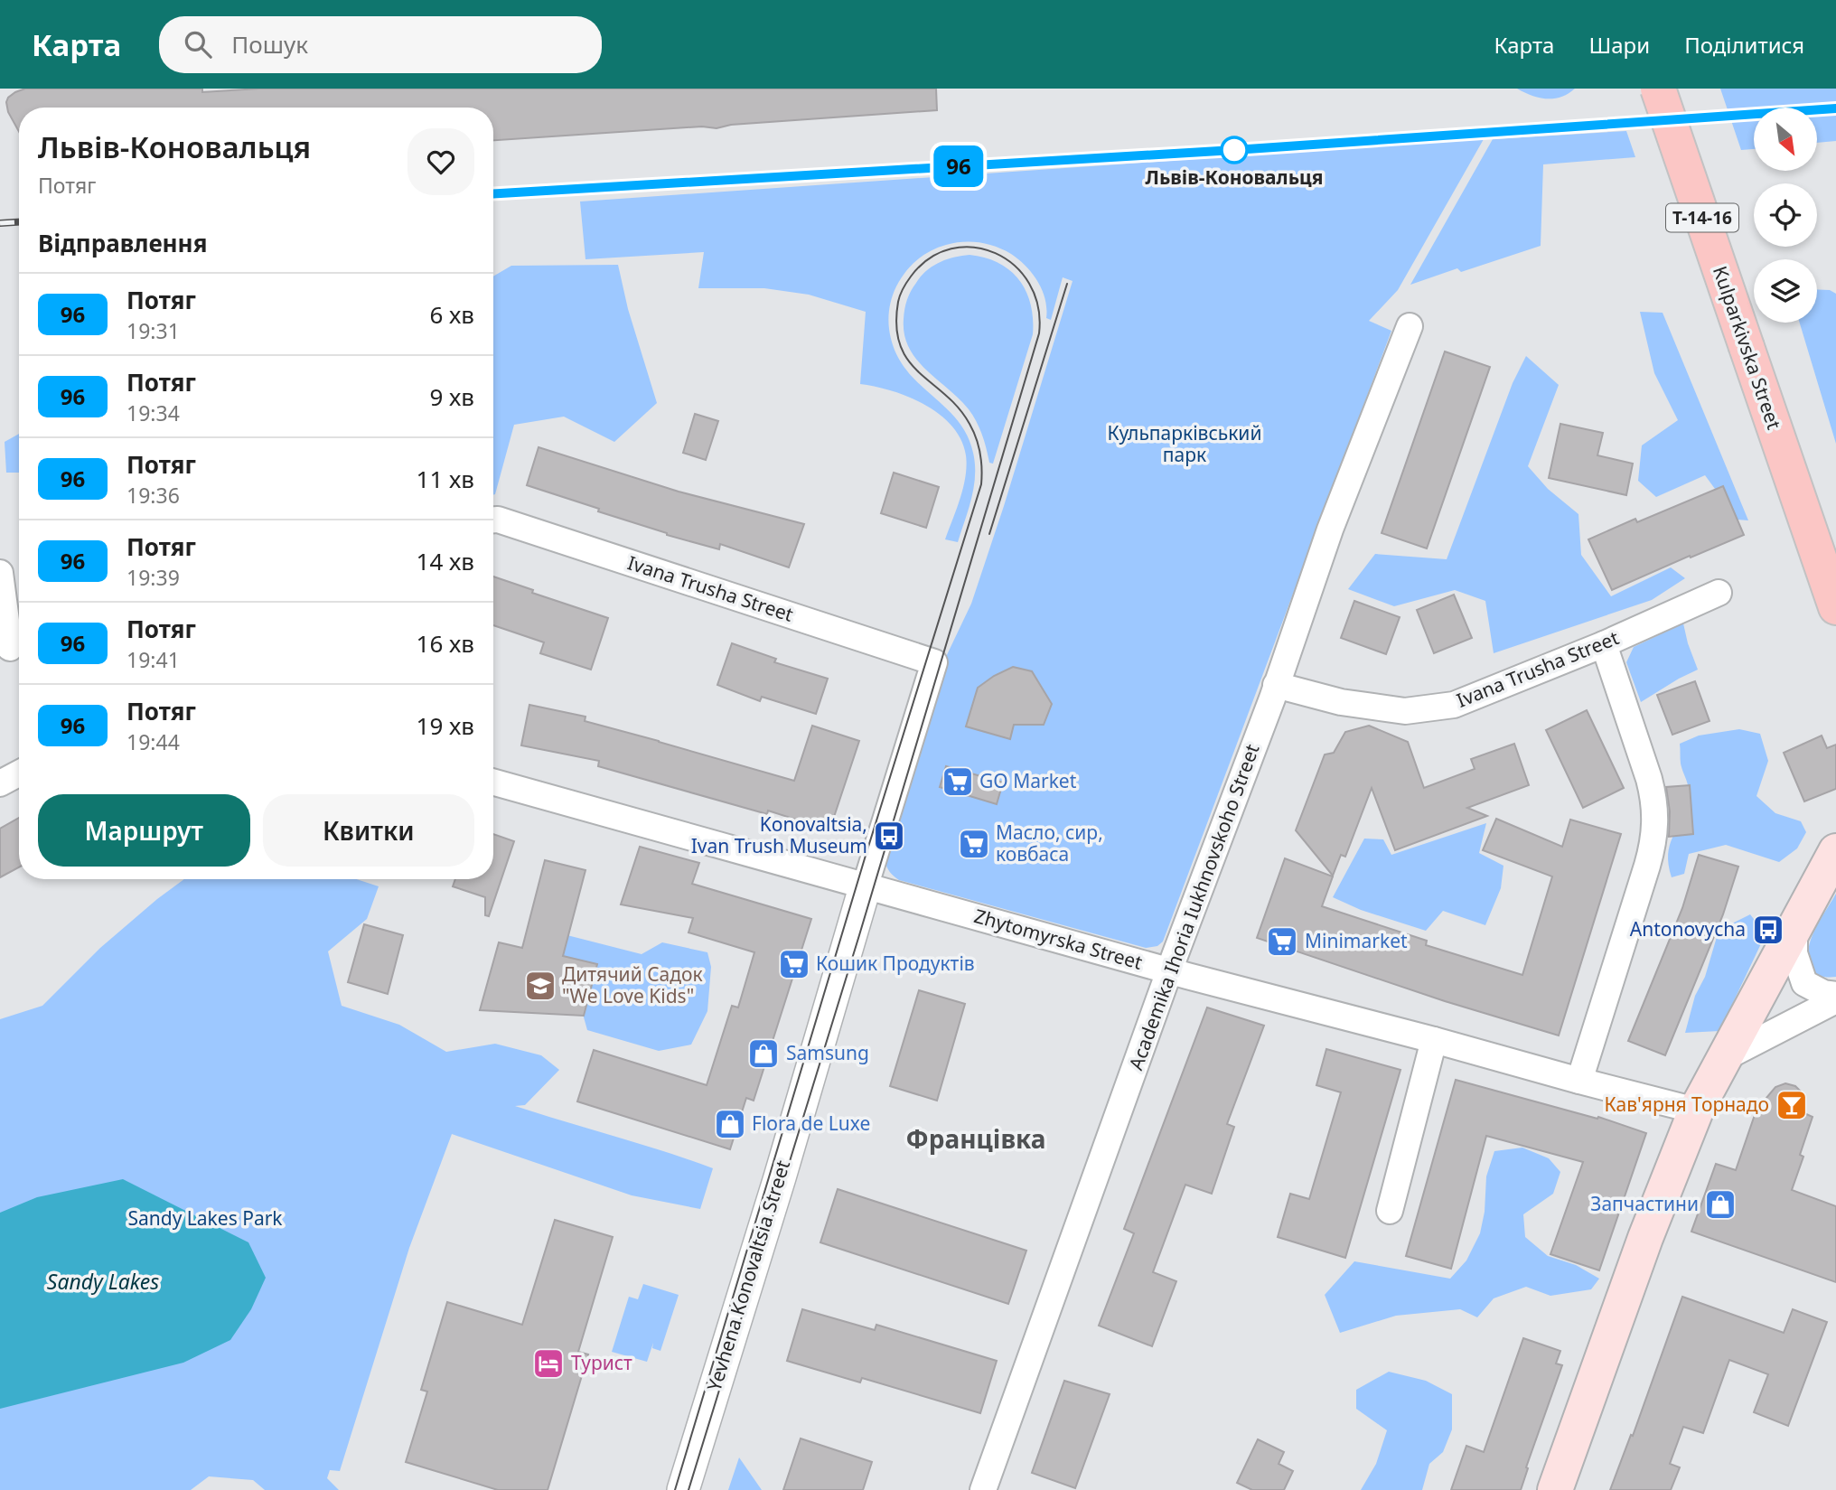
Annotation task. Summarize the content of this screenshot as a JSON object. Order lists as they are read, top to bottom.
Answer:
{
  "streets": {
    "main road": ["Т-14-16", "Kulparkivska Street"],
    "street": [
      "Ivana Trusha Street",
      "Academika Ihoria Iukhnovskoho Street",
      "Zhytomyrska Street",
      "Yevhena Konovaltsia Street"
    ]
  },
  "crossings": [
    ["Ivana Trusha Street", "Academika Ihoria Iukhnovskoho Street"],
    ["Ivana Trusha Street", "Yevhena Konovaltsia Street"],
    ["Academika Ihoria Iukhnovskoho Street", "Zhytomyrska Street"],
    ["Zhytomyrska Street", "Yevhena Konovaltsia Street"]
  ],
  "districts": ["Францівка"],
  "water": ["Sandy Lakes"],
  "parks": ["Кульпарківський парк", "Sandy Lakes Park"],
  "places": {
    "other": ["Львів-Коновальця"],
    "supermarket": [
      "GO Market",
      "Масло, сир, ковбаса",
      "Minimarket",
      "Кошик Продуктів"
    ],
    "bus stop": ["Konovaltsia, Ivan Trush Museum", "Antonovycha"],
    "school or university": ["Дитячий Садок \"We Love Kids\""],
    "shop": ["Samsung", "Flora de Luxe", "Запчастини"],
    "bar": ["Кав'ярня Торнадо"],
    "hotel": ["Турист"]
  },
  "north": "bottom right",
  "page": {
    "header": "Карта",
    "search": "Пошук",
    "nav": ["Карта", "Шари", "Поділитися"],
    "on_map": "96",
    "heading": [
      ["Львів-Коновальця", "Потяг"],
      "Відправлення"
    ],
    "list": [
      {
        "mark": "96",
        "name": "Потяг",
        "note": "19:31",
        "value": "6 хв"
      },
      {
        "mark": "96",
        "name": "Потяг",
        "note": "19:34",
        "value": "9 хв"
      },
      {
        "mark": "96",
        "name": "Потяг",
        "note": "19:36",
        "value": "11 хв"
      },
      {
        "mark": "96",
        "name": "Потяг",
        "note": "19:39",
        "value": "14 хв"
      },
      {
        "mark": "96",
        "name": "Потяг",
        "note": "19:41",
        "value": "16 хв"
      },
      {
        "mark": "96",
        "name": "Потяг",
        "note": "19:44",
        "value": "19 хв"
      }
    ],
    "buttons": ["Маршрут", "Квитки"]
  }
}
